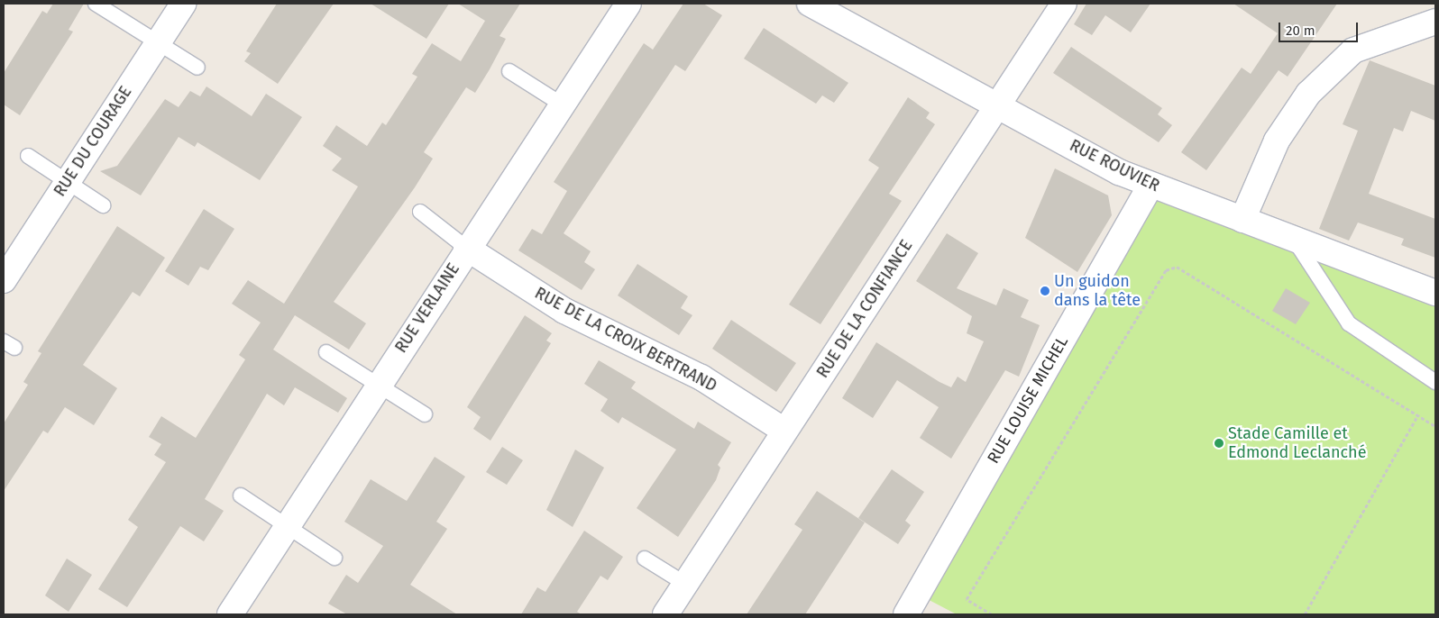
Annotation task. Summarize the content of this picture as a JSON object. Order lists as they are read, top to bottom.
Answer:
{
  "streets": {
    "street": [
      "RUE DU COURAGE",
      "RUE ROUVIER",
      "RUE VERLAINE",
      "RUE DE LA CONFIANCE",
      "RUE DE LA CROIX BERTRAND",
      "RUE LOUISE MICHEL"
    ]
  },
  "crossings": [
    ["RUE ROUVIER", "RUE DE LA CONFIANCE"],
    ["RUE ROUVIER", "RUE LOUISE MICHEL"],
    ["RUE VERLAINE", "RUE DE LA CROIX BERTRAND"],
    ["RUE DE LA CONFIANCE", "RUE DE LA CROIX BERTRAND"]
  ],
  "places": ["Un guidon dans la tête", "Stade Camille et Edmond Leclanché"],
  "scale_bar": "20 m"
}
